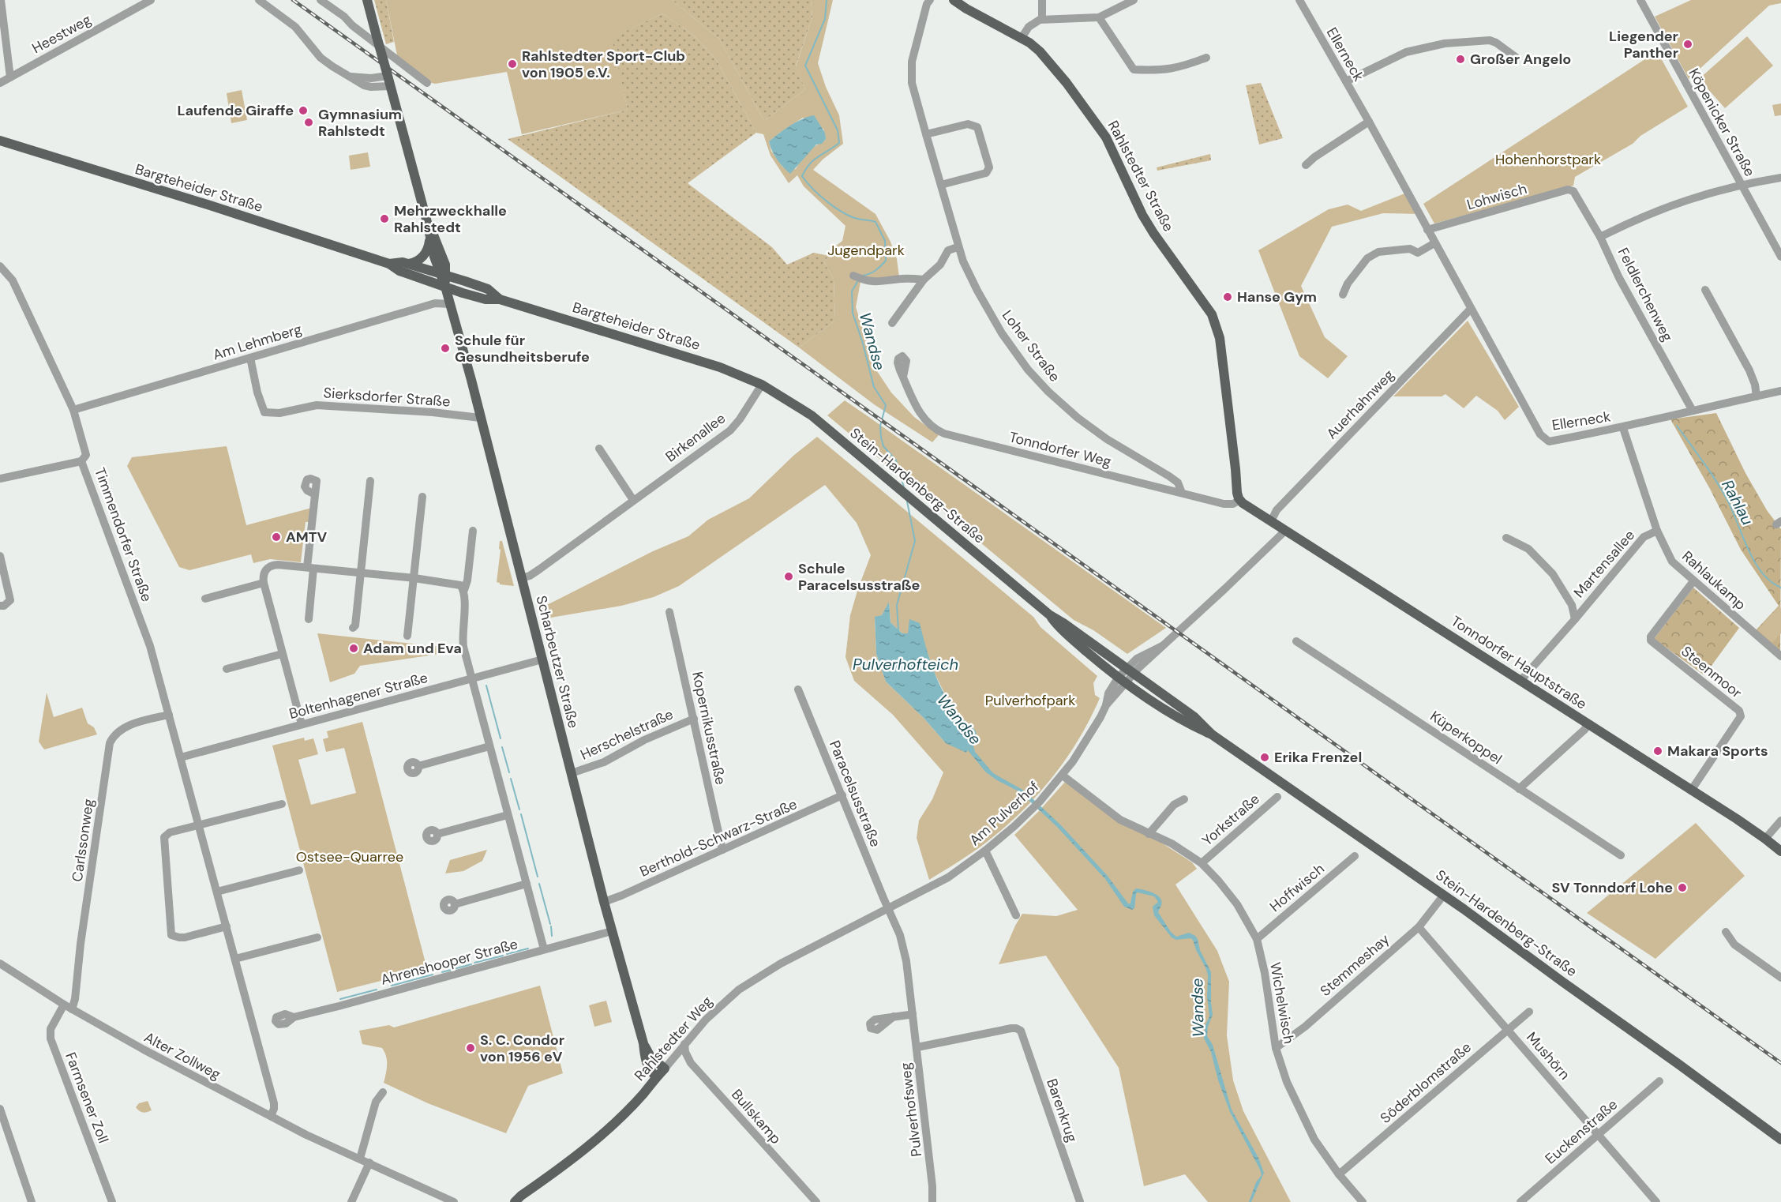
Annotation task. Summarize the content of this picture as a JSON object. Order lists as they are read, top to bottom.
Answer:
{
  "streets": {
    "main road": [
      "Rahlstedter Straße",
      "Bargteheider Straße",
      "Stein-Hardenberg-Straße",
      "Scharbeutzer Straße",
      "Tonndorfer Hauptstraße",
      "Rahlstedter Weg"
    ],
    "street": [
      "Heestweg",
      "Ellerneck",
      "Köpenicker Straße",
      "Lohwisch",
      "Feldlerchenweg",
      "Am Lehmberg",
      "Loher Straße",
      "Sierksdorfer Straße",
      "Auerhahnweg",
      "Birkenallee",
      "Tonndorfer Weg",
      "Timmendorfer Straße",
      "Martensallee",
      "Rahlaukamp",
      "Steenmoor",
      "Boltenhagener Straße",
      "Kopernikusstraße",
      "Herschelstraße",
      "Küperkoppel",
      "Paracelsusstraße",
      "Am Pulverhof",
      "Yorkstraße",
      "Berthold-Schwarz-Straße",
      "Carlssonweg",
      "Hoffwisch",
      "Ahrenshooper Straße",
      "Stemmeshay",
      "Wichelwisch",
      "Alter Zollweg",
      "Mushörn",
      "Söderblomstraße",
      "Farmsener Zoll",
      "Pulverhofsweg",
      "Barenkrug",
      "Bullskamp",
      "Euckenstraße"
    ]
  },
  "crossings": [
    ["Ellerneck", "Lohwisch"],
    ["Ellerneck", "Feldlerchenweg"],
    ["Ellerneck", "Auerhahnweg"],
    ["Ellerneck", "Rahlaukamp"],
    ["Rahlstedter Straße", "Tonndorfer Weg"],
    ["Rahlstedter Straße", "Tonndorfer Hauptstraße"],
    ["Bargteheider Straße", "Birkenallee"],
    ["Bargteheider Straße", "Stein-Hardenberg-Straße"],
    ["Bargteheider Straße", "Scharbeutzer Straße"],
    ["Lohwisch", "Feldlerchenweg"],
    ["Am Lehmberg", "Sierksdorfer Straße"],
    ["Am Lehmberg", "Timmendorfer Straße"],
    ["Am Lehmberg", "Scharbeutzer Straße"],
    ["Loher Straße", "Tonndorfer Weg"],
    ["Sierksdorfer Straße", "Scharbeutzer Straße"],
    ["Auerhahnweg", "Tonndorfer Hauptstraße"],
    ["Birkenallee", "Stein-Hardenberg-Straße"],
    ["Birkenallee", "Scharbeutzer Straße"],
    ["Tonndorfer Weg", "Tonndorfer Hauptstraße"],
    ["Stein-Hardenberg-Straße", "Am Pulverhof"],
    ["Stein-Hardenberg-Straße", "Stemmeshay"],
    ["Timmendorfer Straße", "Boltenhagener Straße"],
    ["Timmendorfer Straße", "Carlssonweg"],
    ["Timmendorfer Straße", "Alter Zollweg"],
    ["Martensallee", "Rahlaukamp"],
    ["Martensallee", "Tonndorfer Hauptstraße"],
    ["Rahlaukamp", "Steenmoor"],
    ["Scharbeutzer Straße", "Boltenhagener Straße"],
    ["Scharbeutzer Straße", "Herschelstraße"],
    ["Scharbeutzer Straße", "Berthold-Schwarz-Straße"],
    ["Scharbeutzer Straße", "Ahrenshooper Straße"],
    ["Scharbeutzer Straße", "Rahlstedter Weg"],
    ["Tonndorfer Hauptstraße", "Steenmoor"],
    ["Tonndorfer Hauptstraße", "Am Pulverhof"],
    ["Kopernikusstraße", "Herschelstraße"],
    ["Kopernikusstraße", "Berthold-Schwarz-Straße"],
    ["Paracelsusstraße", "Am Pulverhof"],
    ["Paracelsusstraße", "Berthold-Schwarz-Straße"],
    ["Paracelsusstraße", "Rahlstedter Weg"],
    ["Paracelsusstraße", "Pulverhofsweg"],
    ["Am Pulverhof", "Wichelwisch"],
    ["Am Pulverhof", "Rahlstedter Weg"],
    ["Am Pulverhof", "Pulverhofsweg"],
    ["Yorkstraße", "Wichelwisch"],
    ["Carlssonweg", "Alter Zollweg"],
    ["Hoffwisch", "Wichelwisch"],
    ["Stemmeshay", "Wichelwisch"],
    ["Stemmeshay", "Mushörn"],
    ["Wichelwisch", "Söderblomstraße"],
    ["Rahlstedter Weg", "Pulverhofsweg"],
    ["Rahlstedter Weg", "Bullskamp"],
    ["Alter Zollweg", "Farmsener Zoll"],
    ["Mushörn", "Söderblomstraße"],
    ["Mushörn", "Euckenstraße"],
    ["Pulverhofsweg", "Barenkrug"]
  ],
  "water": ["Wandse", "Rahlau", "Pulverhofteich"],
  "parks": [
    "Hohenhorstpark",
    "Jugendpark",
    "Pulverhofpark",
    "Ostsee-Quarree"
  ],
  "places": [
    "Liegender Panther",
    "Großer Angelo",
    "Rahlstedter Sport-Club von 1905 e.V.",
    "Laufende Giraffe",
    "Gymnasium Rahlstedt",
    "Mehrzweckhalle Rahlstedt",
    "Hanse Gym",
    "Schule für Gesundheitsberufe",
    "AMTV",
    "Schule Paracelsusstraße",
    "Adam und Eva",
    "Makara Sports",
    "Erika Frenzel",
    "SV Tonndorf Lohe",
    "S. C. Condor von 1956 eV"
  ]
}
